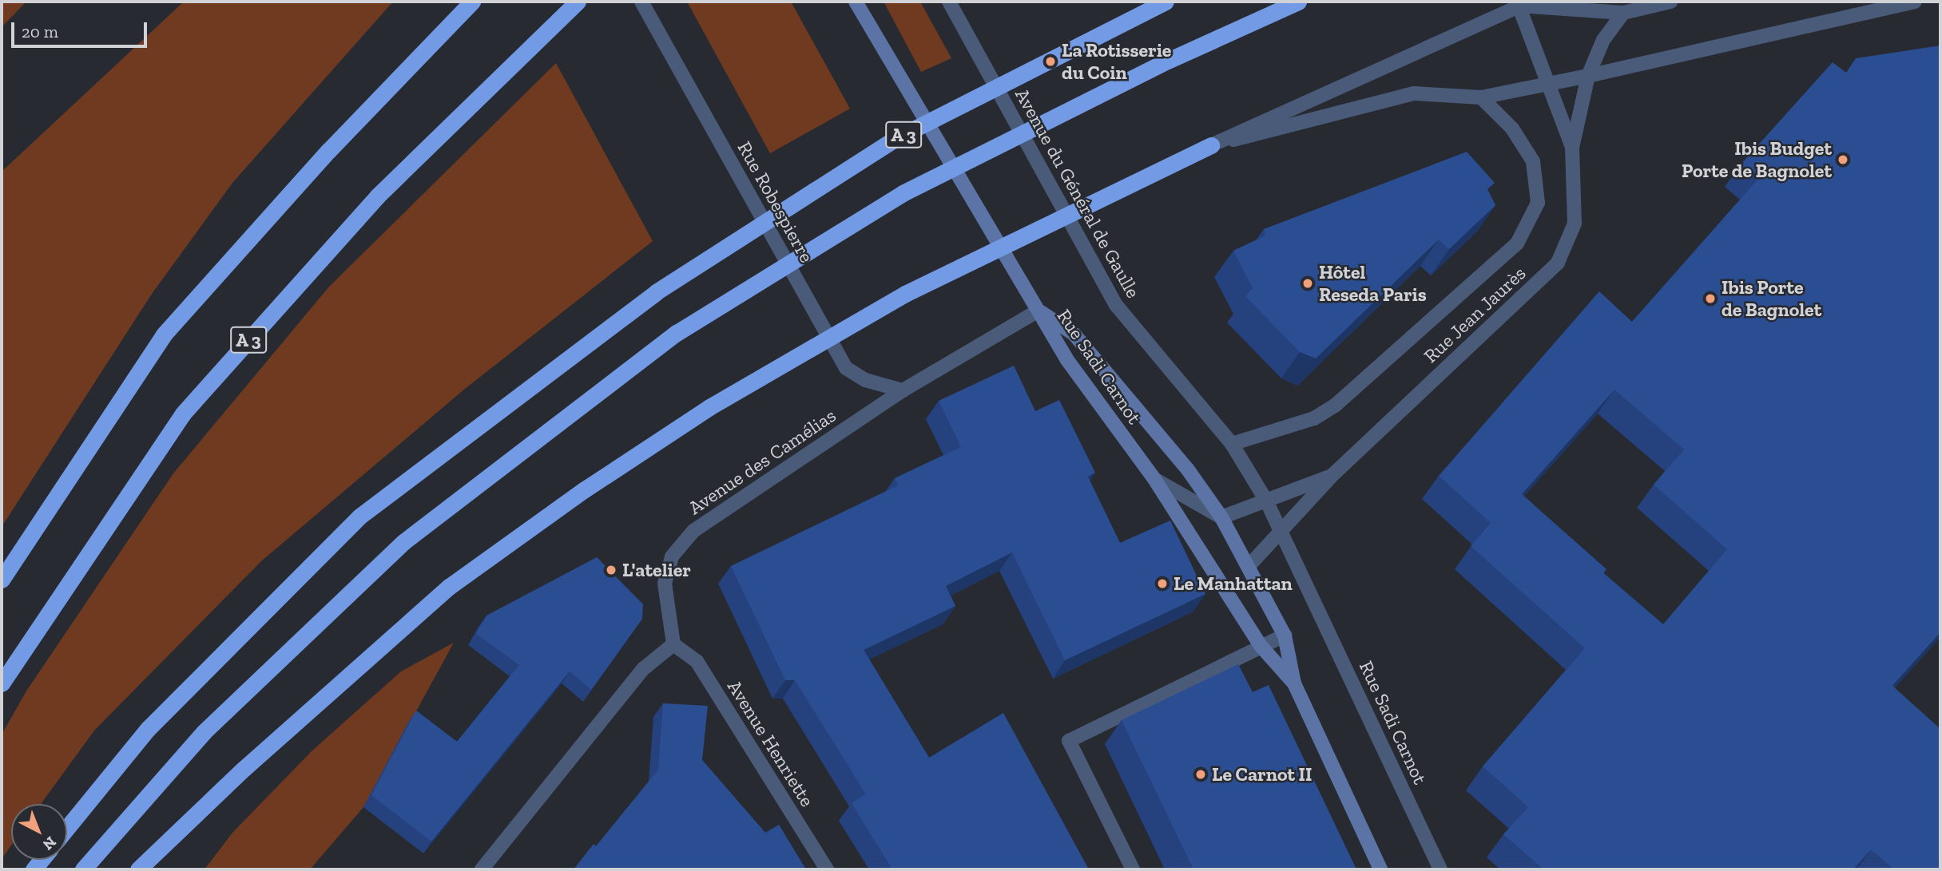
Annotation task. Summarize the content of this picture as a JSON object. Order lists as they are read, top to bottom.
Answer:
{
  "streets": {
    "highway": ["A 3"],
    "street": [
      "Avenue du Général de Gaulle",
      "Rue Robespierre",
      "Rue Jean Jaurès",
      "Rue Sadi Carnot",
      "Avenue des Camélias",
      "Avenue Henriette"
    ]
  },
  "crossings": [
    ["Avenue du Général de Gaulle", "Rue Sadi Carnot"],
    ["Rue Robespierre", "Avenue des Camélias"],
    ["Rue Jean Jaurès", "Rue Sadi Carnot"],
    ["Rue Sadi Carnot", "Avenue des Camélias"],
    ["Avenue des Camélias", "Avenue Henriette"]
  ],
  "places": [
    "La Rotisserie du Coin",
    "Ibis Budget Porte de Bagnolet",
    "Hôtel Reseda Paris",
    "Ibis Porte de Bagnolet",
    "L'atelier",
    "Le Manhattan",
    "Le Carnot II"
  ],
  "scale_bar": "20 m",
  "north": "bottom right"
}
